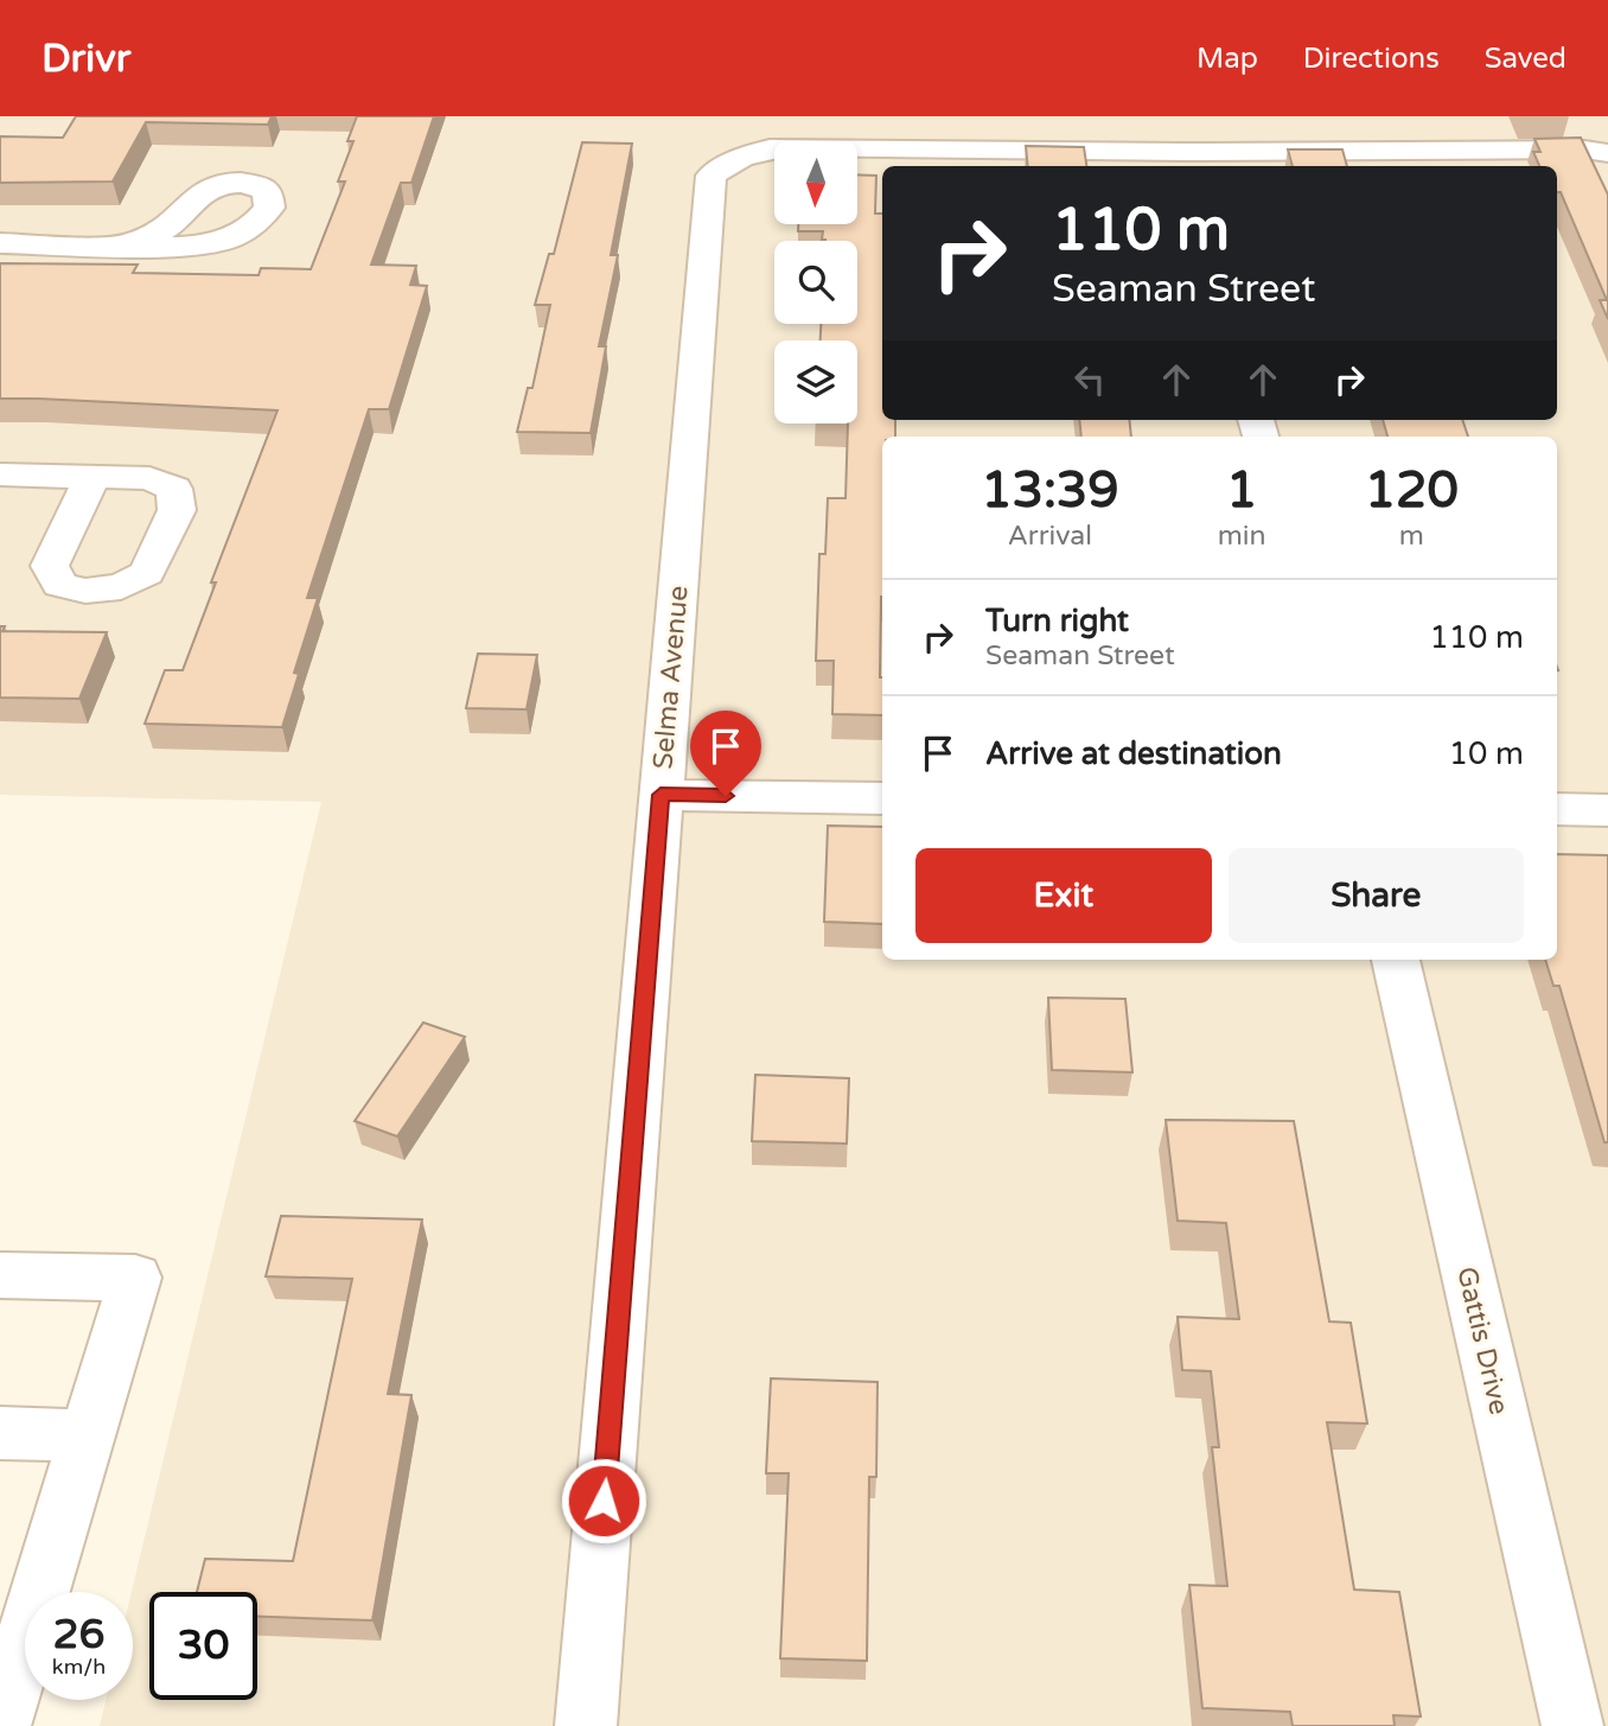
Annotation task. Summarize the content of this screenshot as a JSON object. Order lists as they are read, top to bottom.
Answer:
{
  "streets": {
    "street": ["Selma Avenue", "Gattis Drive"]
  },
  "north": "bottom",
  "page": {
    "header": "Drivr",
    "nav": ["Map", "Directions", "Saved"],
    "turn": ["110 m", "Seaman Street"],
    "eta": [
      "13:39",
      "Arrival",
      "1",
      "min",
      "120",
      "m"
    ],
    "list": [
      {
        "name": "Turn right",
        "note": "Seaman Street",
        "value": "110 m"
      },
      {
        "name": "Arrive at destination",
        "value": "10 m"
      }
    ],
    "buttons": ["Exit", "Share"],
    "speed": "26 km/h",
    "limit": "30"
  }
}
